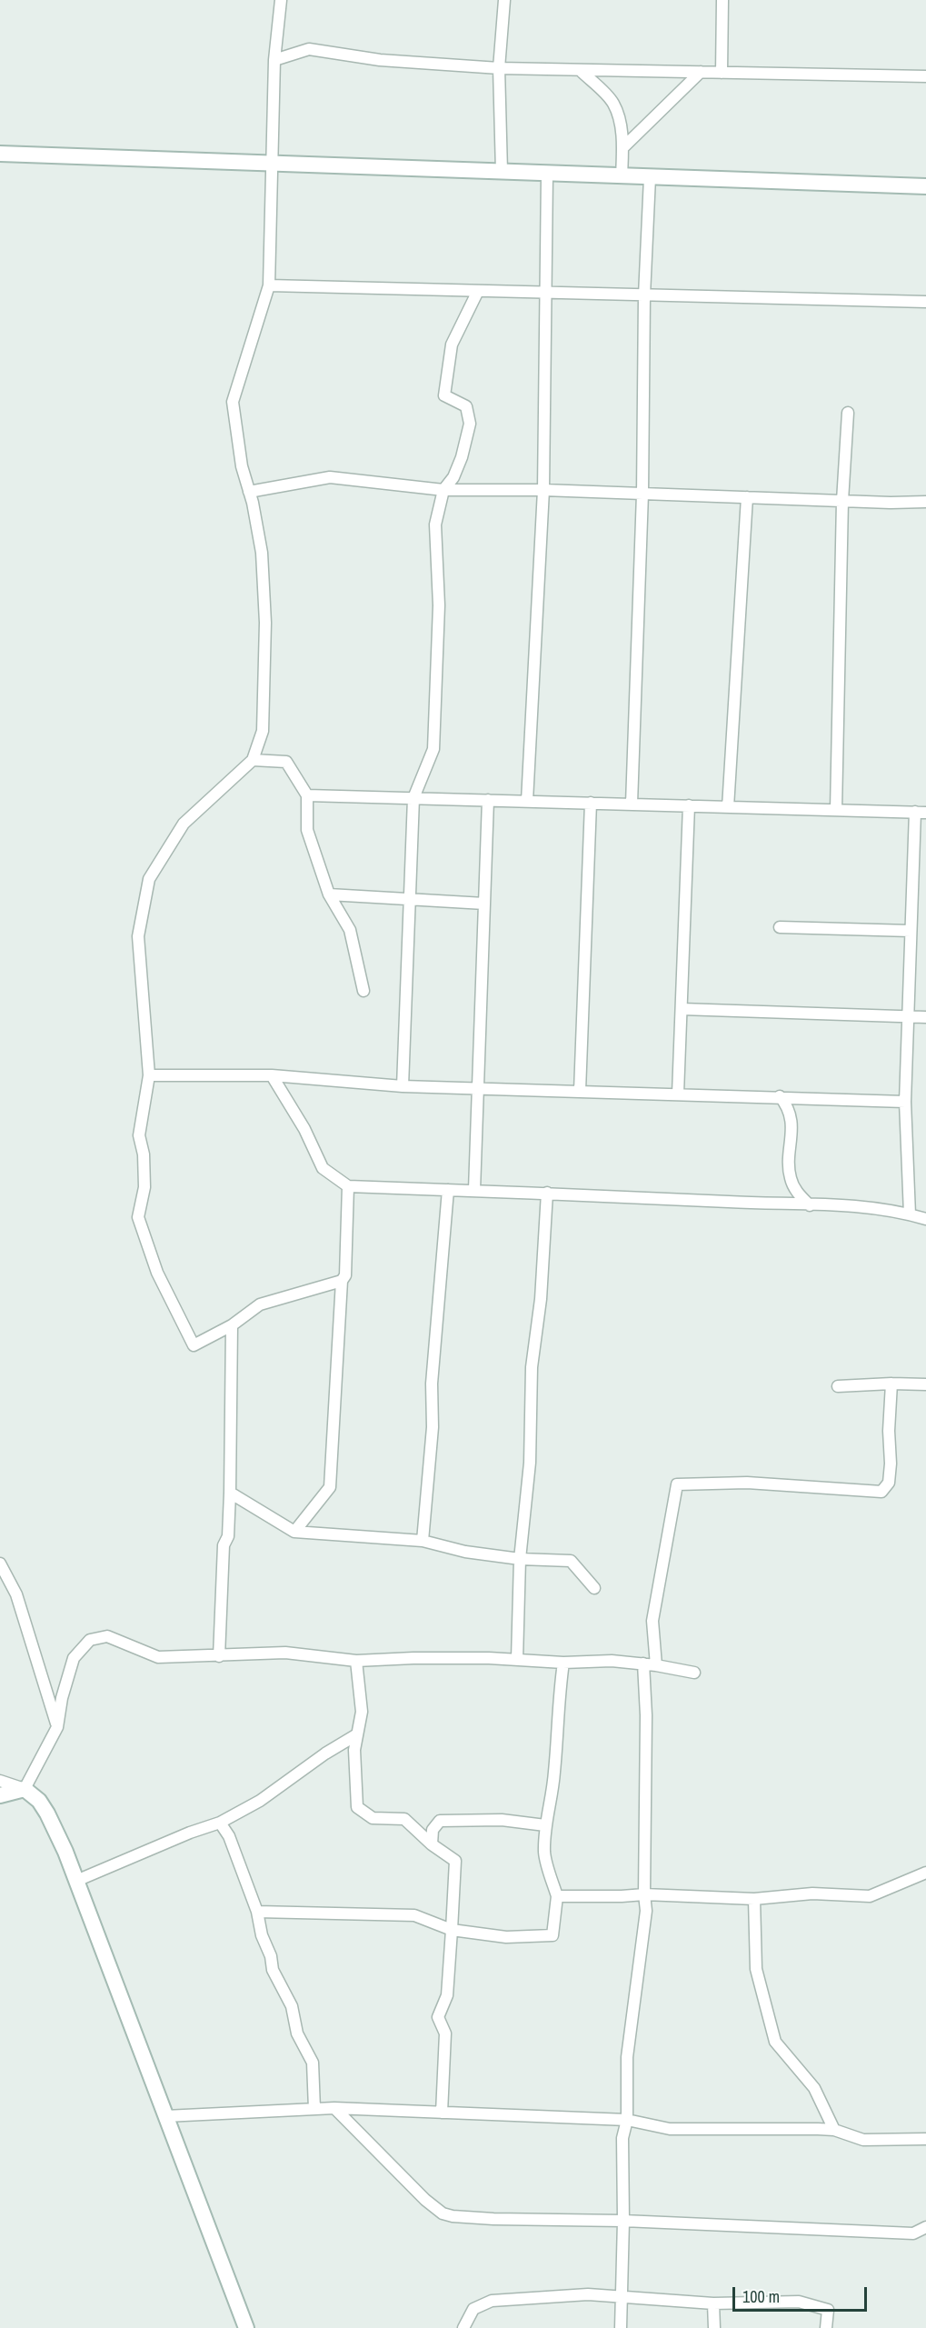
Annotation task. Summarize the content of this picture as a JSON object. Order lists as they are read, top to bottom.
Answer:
{
  "scale_bar": "100 m"
}
